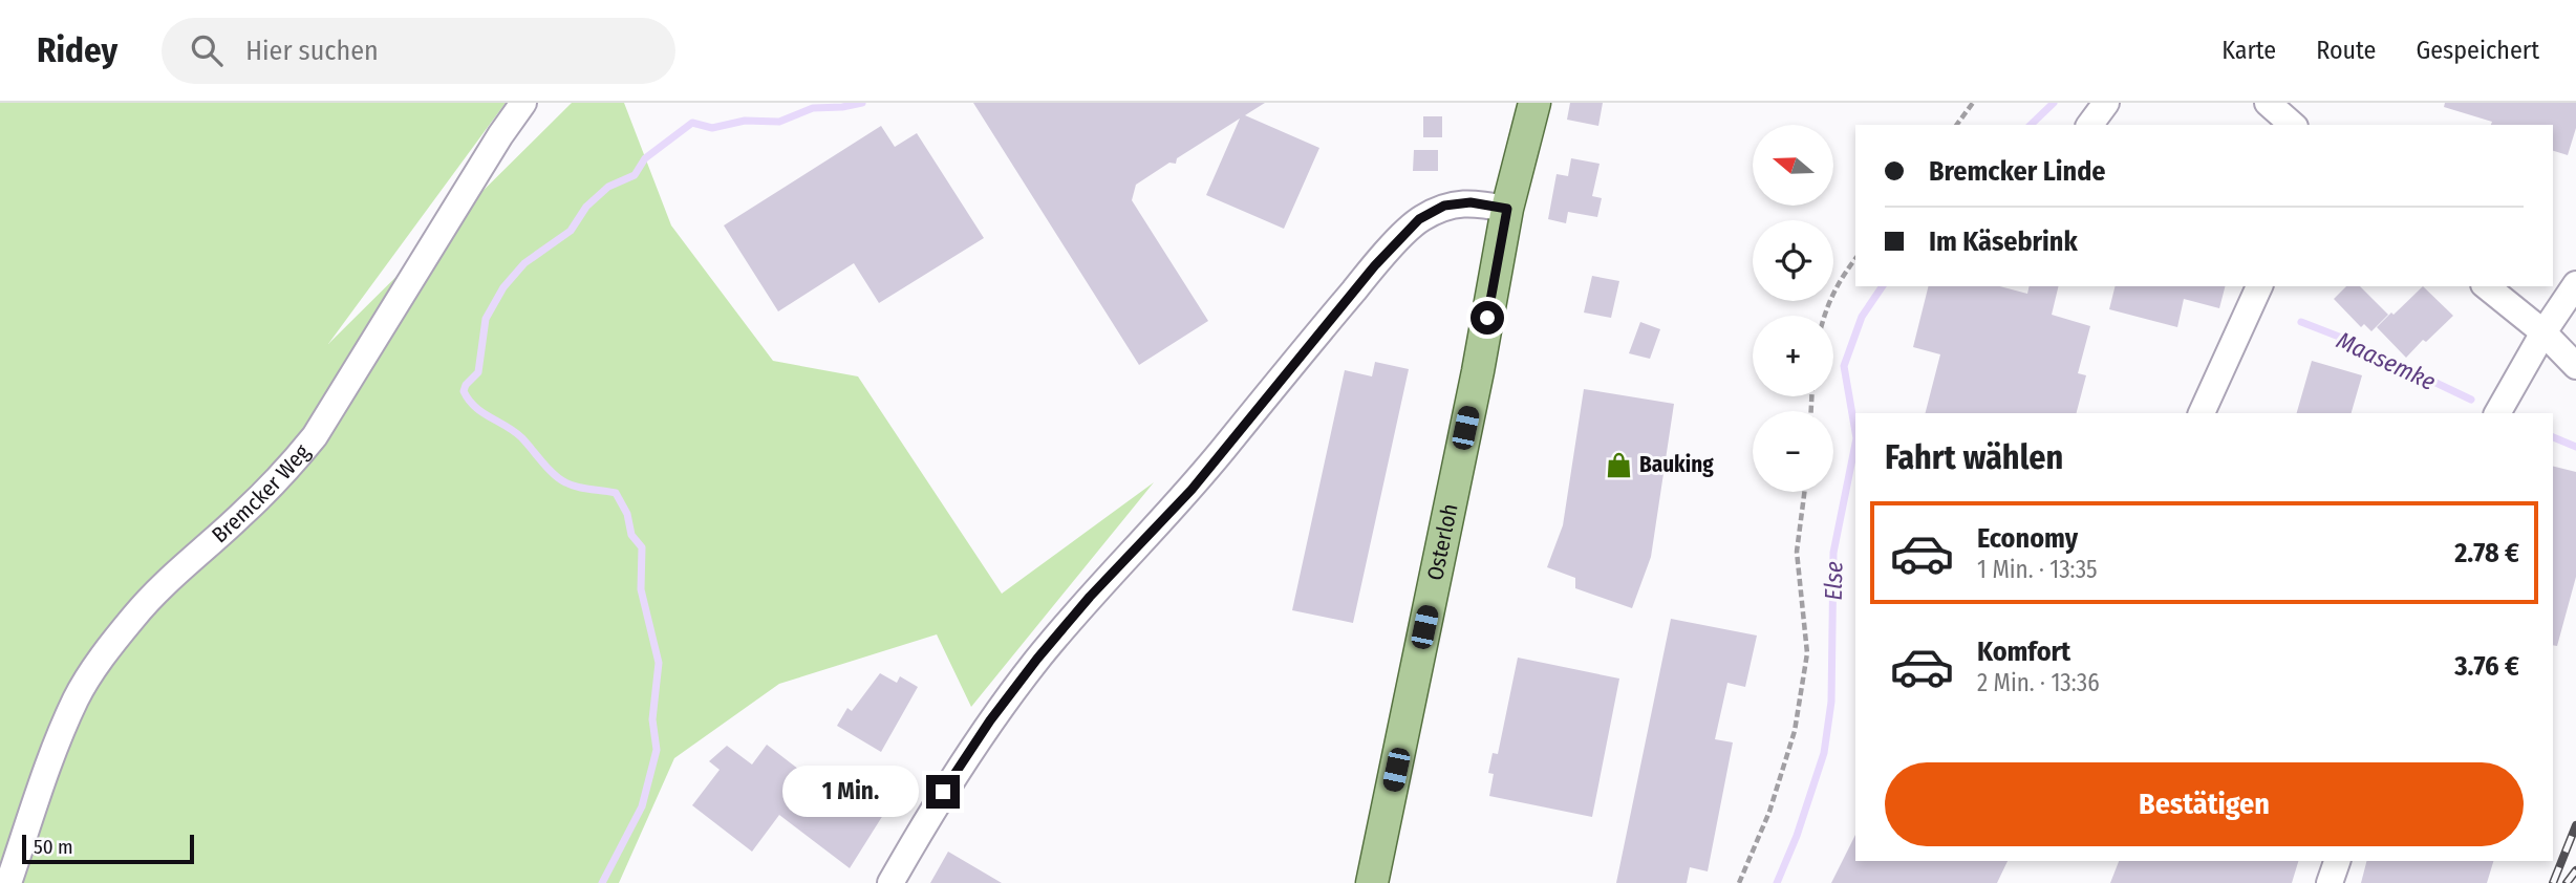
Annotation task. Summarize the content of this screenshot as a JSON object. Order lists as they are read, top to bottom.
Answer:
{
  "streets": {
    "main road": ["Osterloh"],
    "street": ["Bremcker Weg"]
  },
  "water": ["Maasemke", "Else"],
  "places": {
    "shop": ["Bauking"]
  },
  "scale_bar": "50 m",
  "north": "left",
  "page": {
    "header": "Ridey",
    "search": "Hier suchen",
    "nav": ["Karte", "Route", "Gespeichert"],
    "map_buttons": ["+", "−"],
    "banner": ["Bremcker Linde", "Im Käsebrink"],
    "heading": "Fahrt wählen",
    "list": [
      {
        "name": "Economy",
        "note": "1 Min. · 13:35",
        "value": "2.78 €"
      },
      {
        "name": "Komfort",
        "note": "2 Min. · 13:36",
        "value": "3.76 €"
      }
    ],
    "buttons": "Bestätigen",
    "bubble": "1 Min.",
    "scale": "50 m"
  }
}
